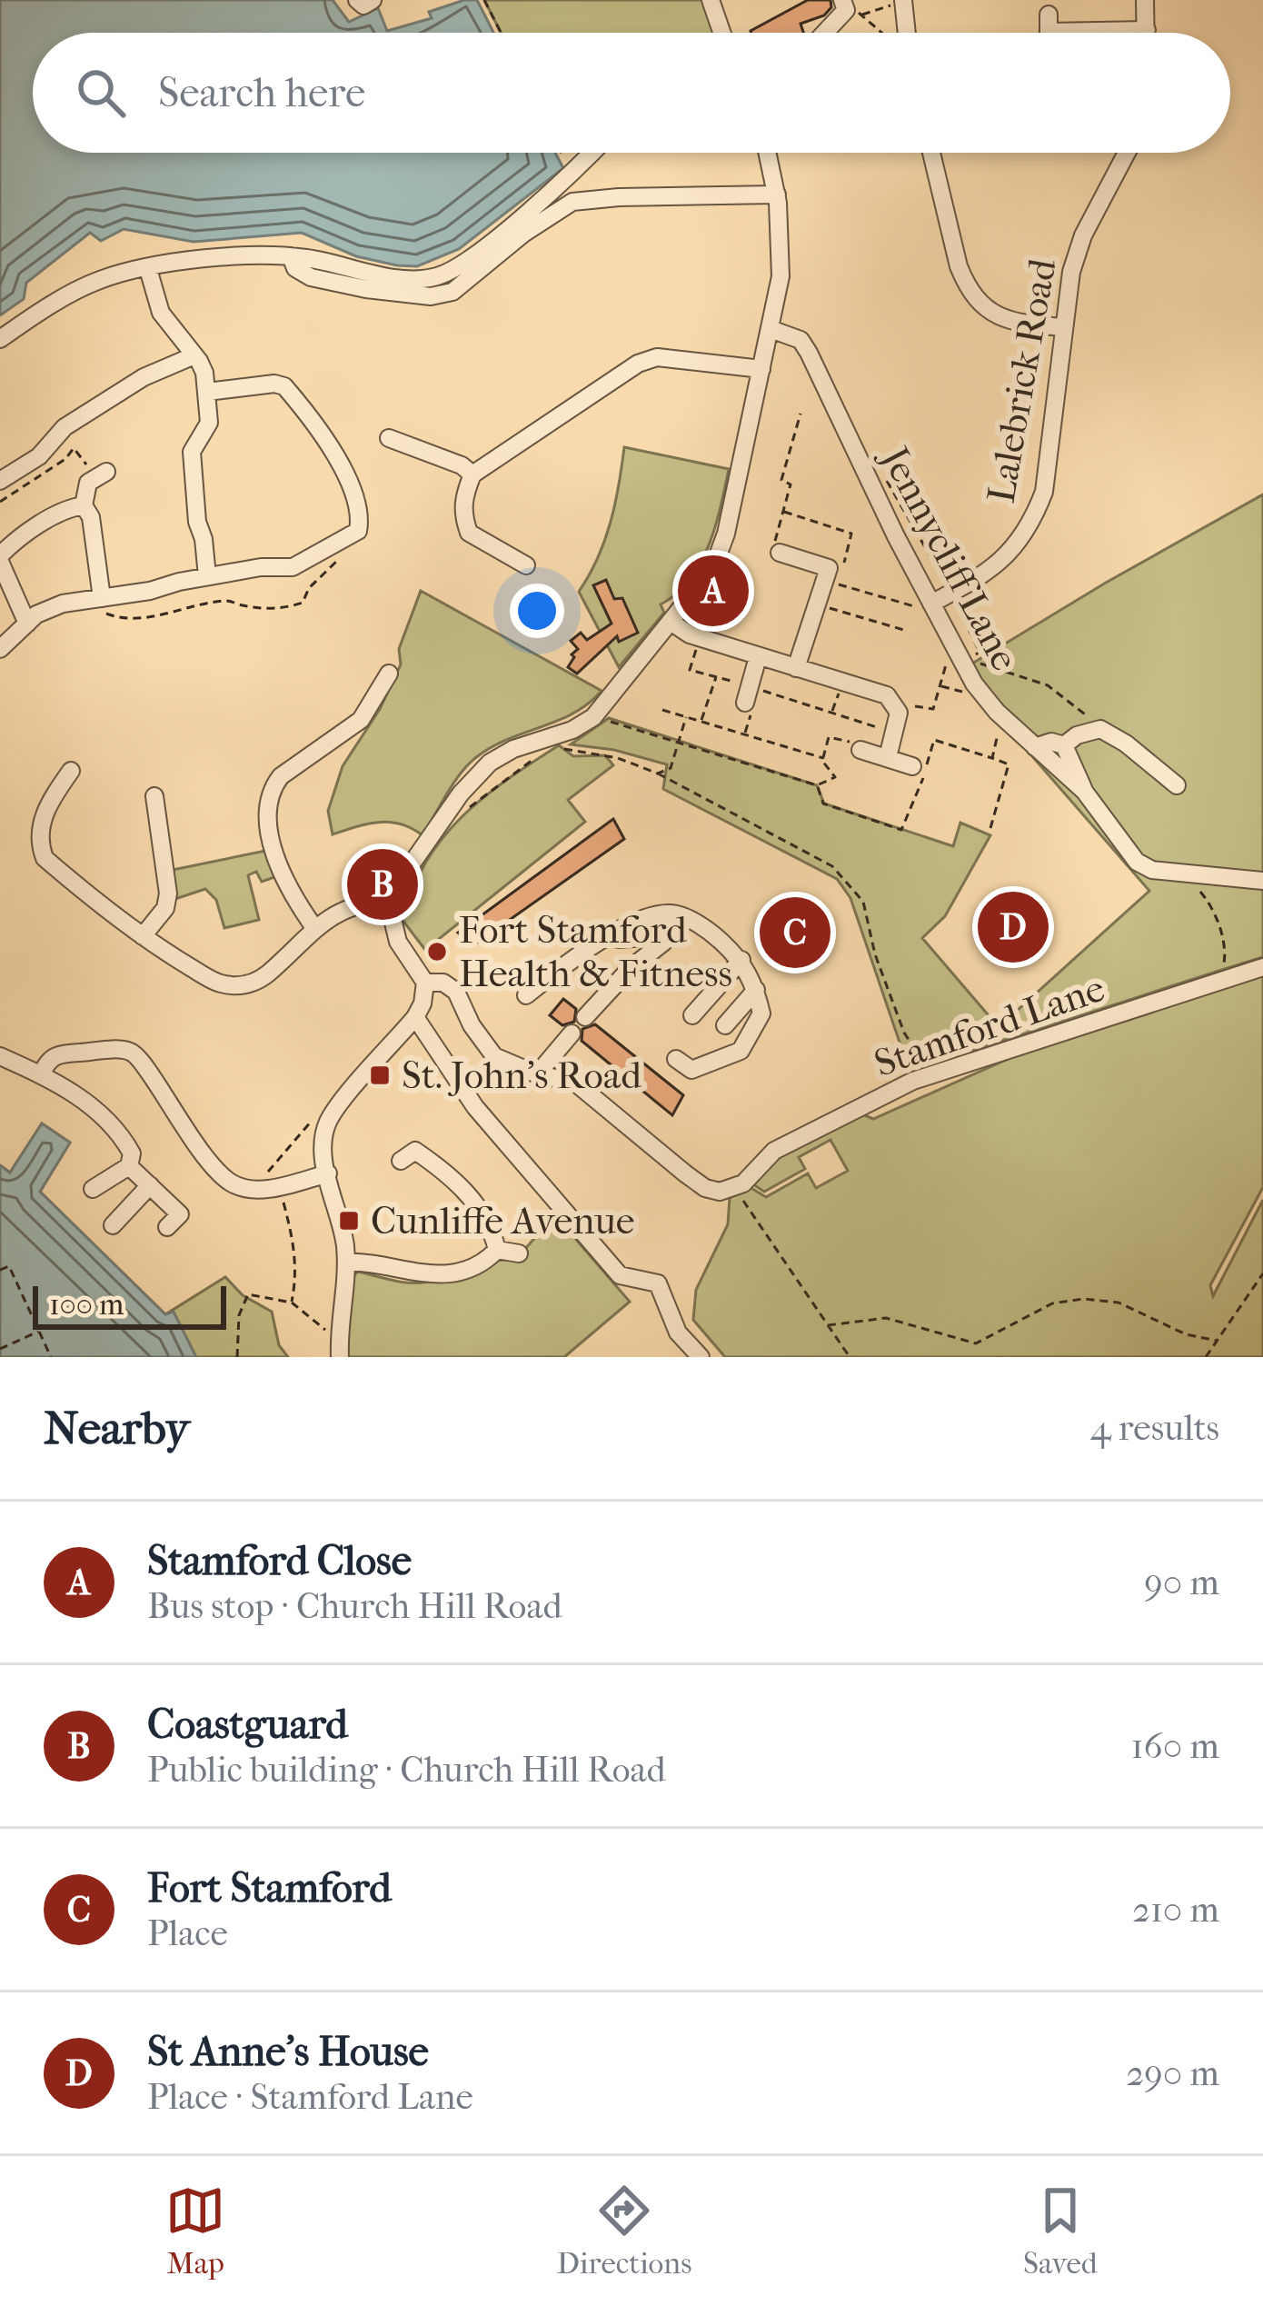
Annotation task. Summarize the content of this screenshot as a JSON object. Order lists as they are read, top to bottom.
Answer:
{
  "streets": {
    "street": ["Lalebrick Road", "Jennycliff Lane", "Stamford Lane"]
  },
  "crossings": [
    ["Lalebrick Road", "Jennycliff Lane"]
  ],
  "places": {
    "other": ["Fort Stamford Health & Fitness"],
    "transit": ["St. John's Road", "Cunliffe Avenue"]
  },
  "scale_bar": "100 m",
  "page": {
    "search": "Search here",
    "pins": [
      "A",
      "B",
      "D",
      "C"
    ],
    "scale": "100 m",
    "heading": ["Nearby", "4 results"],
    "list": [
      {
        "mark": "A",
        "name": "Stamford Close",
        "note": "Bus stop · Church Hill Road",
        "value": "90 m"
      },
      {
        "mark": "B",
        "name": "Coastguard",
        "note": "Public building · Church Hill Road",
        "value": "160 m"
      },
      {
        "mark": "C",
        "name": "Fort Stamford",
        "note": "Place",
        "value": "210 m"
      },
      {
        "mark": "D",
        "name": "St Anne's House",
        "note": "Place · Stamford Lane",
        "value": "290 m"
      }
    ],
    "nav": ["Map", "Directions", "Saved"]
  }
}
